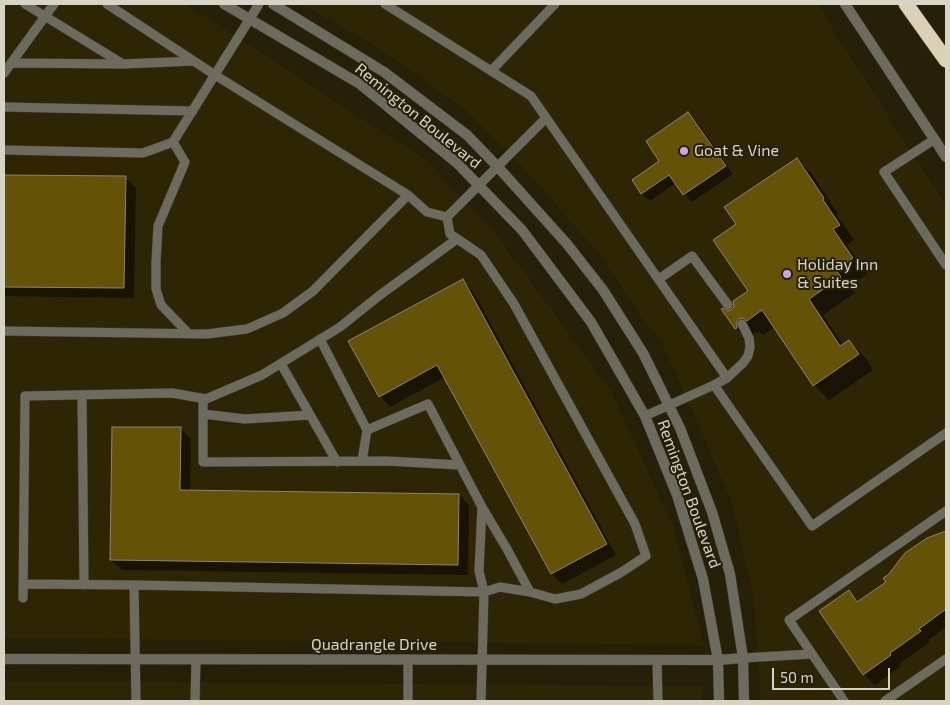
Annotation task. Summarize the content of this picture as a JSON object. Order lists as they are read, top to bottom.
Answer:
{
  "streets": {
    "street": ["Remington Boulevard", "Quadrangle Drive"]
  },
  "crossings": [
    ["Remington Boulevard", "Quadrangle Drive"]
  ],
  "places": ["Goat & Vine", "Holiday Inn & Suites"],
  "scale_bar": "50 m"
}
